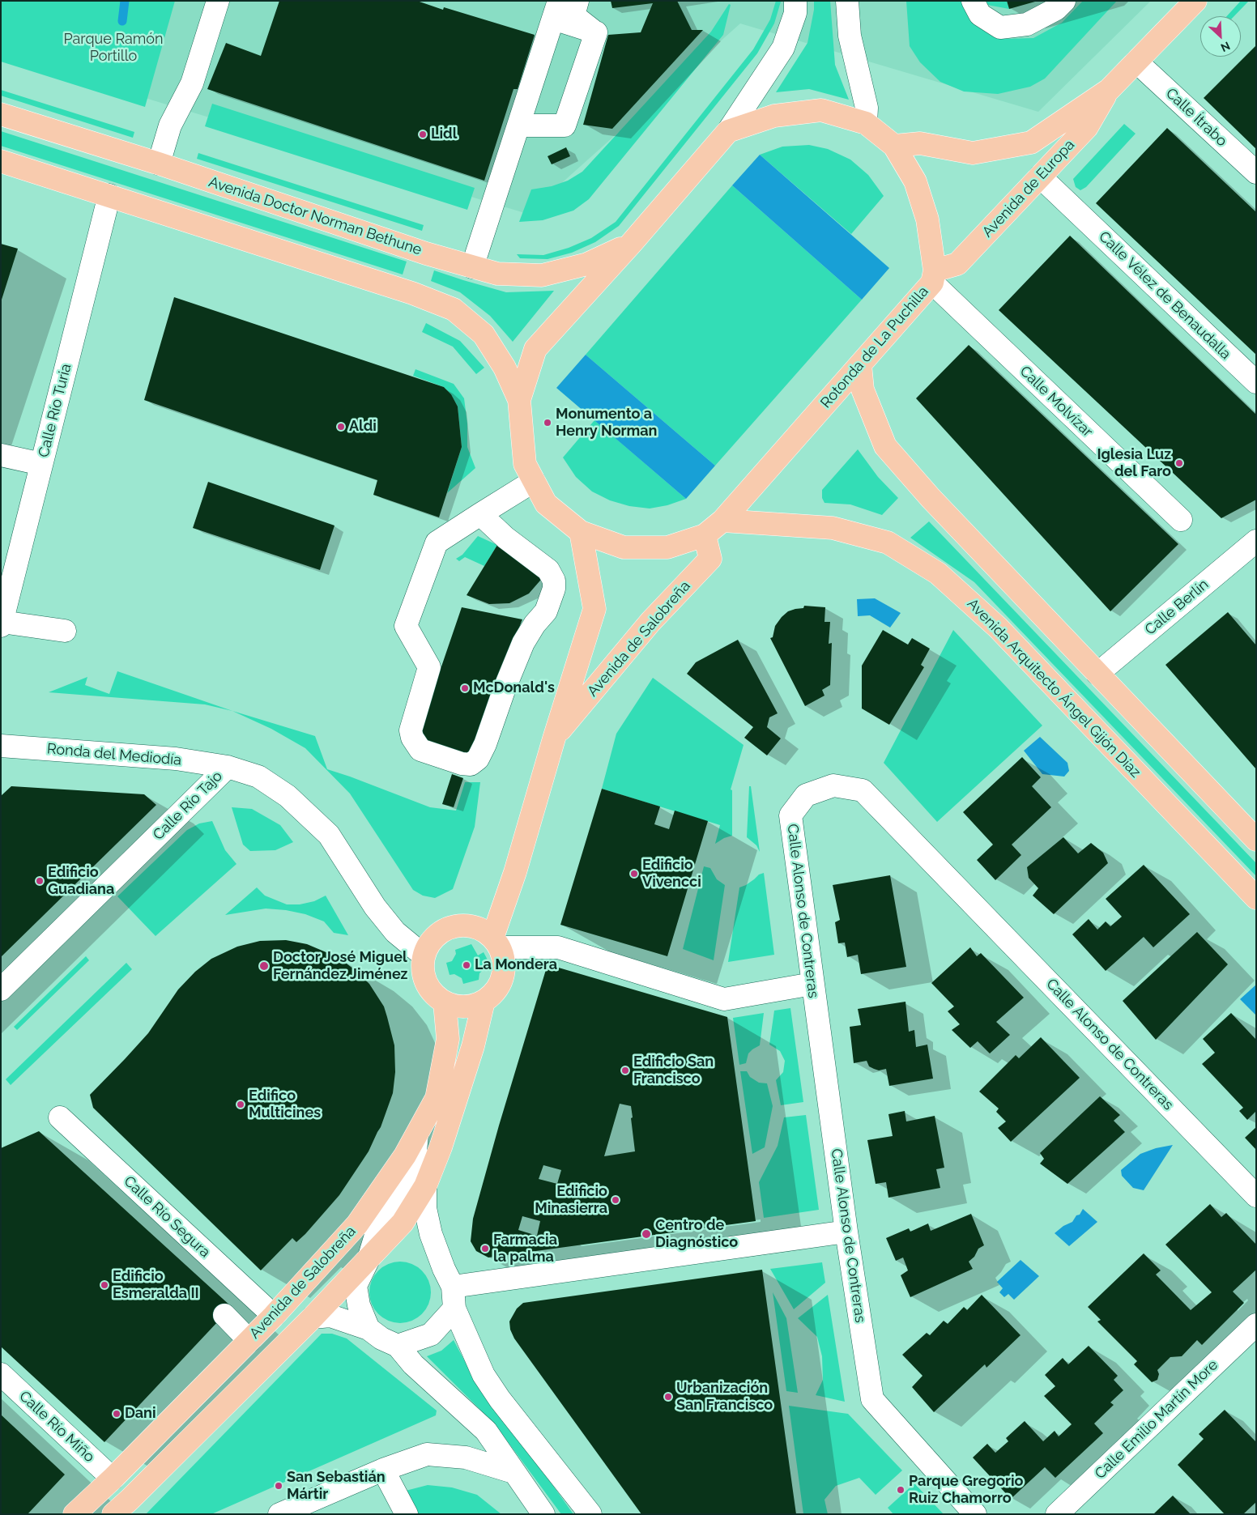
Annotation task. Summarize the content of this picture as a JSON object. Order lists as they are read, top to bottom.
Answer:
{
  "streets": {
    "main road": [
      "Avenida de Europa",
      "Avenida Doctor Norman Bethune",
      "Rotonda de La Puchilla",
      "Avenida de Salobreña",
      "Avenida Arquitecto Ángel Gijón Díaz"
    ],
    "street": [
      "Calle Ítrabo",
      "Calle Vélez de Benaudalla",
      "Calle Molvízar",
      "Calle Río Turia",
      "Calle Berlín",
      "Ronda del Mediodía",
      "Calle Río Tajo",
      "Calle Alonso de Contreras",
      "Calle Río Segura",
      "Calle Emilio Martín More",
      "Calle Río Miño"
    ]
  },
  "crossings": [
    ["Calle Ítrabo", "Avenida de Europa"],
    ["Avenida de Europa", "Calle Vélez de Benaudalla"],
    ["Avenida de Europa", "Rotonda de La Puchilla"],
    ["Avenida de Europa", "Calle Molvízar"],
    ["Avenida Doctor Norman Bethune", "Rotonda de La Puchilla"],
    ["Rotonda de La Puchilla", "Calle Molvízar"],
    ["Rotonda de La Puchilla", "Avenida de Salobreña"],
    ["Rotonda de La Puchilla", "Avenida Arquitecto Ángel Gijón Díaz"],
    ["Avenida de Salobreña", "Calle Río Tajo"],
    ["Avenida de Salobreña", "Calle Río Segura"],
    ["Avenida de Salobreña", "Calle Río Miño"],
    ["Ronda del Mediodía", "Calle Río Tajo"]
  ],
  "parks": ["Parque Ramón Portillo"],
  "places": [
    "Lidl",
    "Monumento a Henry Norman",
    "Aldi",
    "Iglesia Luz del Faro",
    "McDonald's",
    "Edificio Vivencci",
    "Edificio Guadiana",
    "La Mondera",
    "Doctor José Miguel Fernández Jiménez",
    "Edificio San Francisco",
    "Edifico Multicines",
    "Edificio Minasierra",
    "Centro de Diagnóstico",
    "Farmacia la palma",
    "Edificio Esmeralda II",
    "Urbanización San Francisco",
    "Dani",
    "San Sebastián Mártir",
    "Parque Gregorio Ruiz Chamorro"
  ],
  "north": "bottom right"
}
